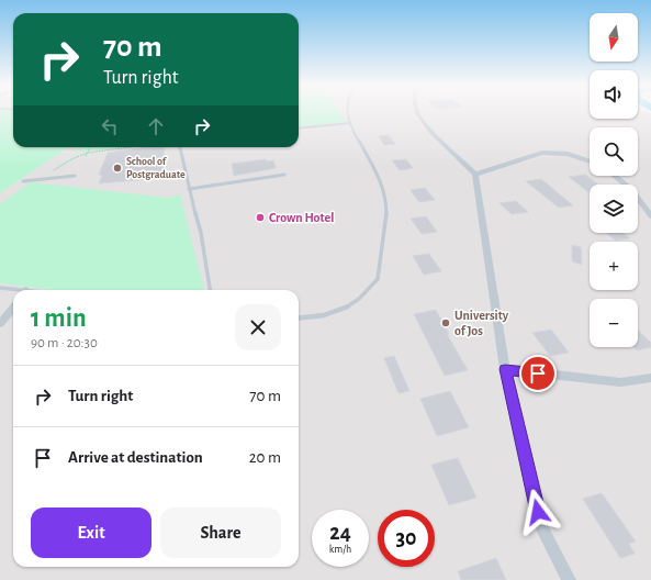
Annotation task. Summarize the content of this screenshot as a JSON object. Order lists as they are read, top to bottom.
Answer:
{
  "places": ["School of Postgraduate", "Crown Hotel", "University of Jos"],
  "north": "bottom",
  "page": {
    "map_buttons": ["+", "−"],
    "turn": ["70 m", "Turn right"],
    "heading": ["1 min", "90 m · 20:30"],
    "list": [
      {
        "name": "Turn right",
        "value": "70 m"
      },
      {
        "name": "Arrive at destination",
        "value": "20 m"
      }
    ],
    "buttons": ["Exit", "Share"],
    "speed": "24 km/h",
    "limit": "30"
  }
}
